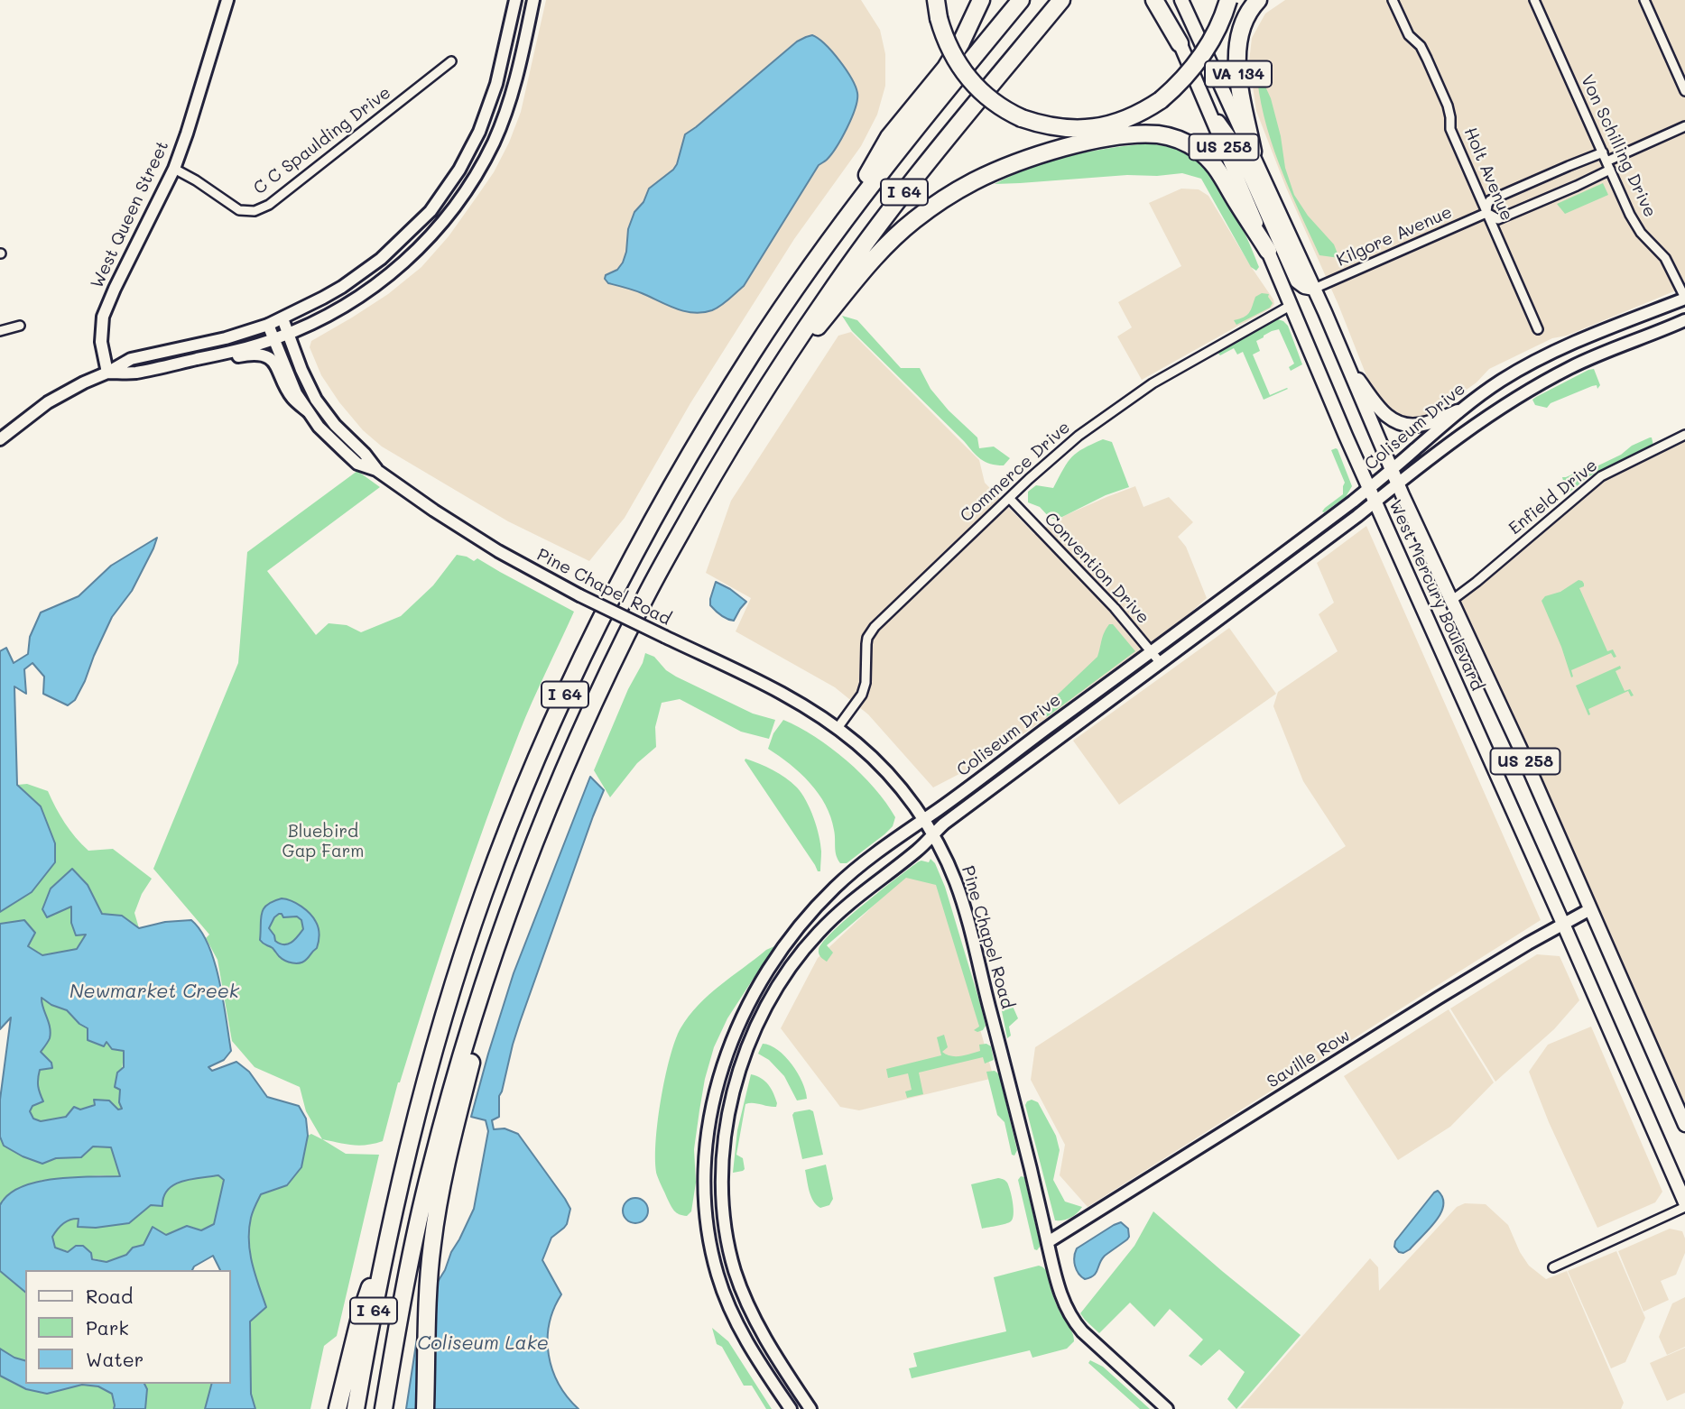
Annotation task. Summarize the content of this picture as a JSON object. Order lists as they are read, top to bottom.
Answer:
{
  "streets": {
    "highway": ["VA 134", "I 64"],
    "main road": ["US 258", "West Mercury Boulevard"],
    "street": [
      "C C Spaulding Drive",
      "Von Schilling Drive",
      "Holt Avenue",
      "West Queen Street",
      "Kilgore Avenue",
      "Coliseum Drive",
      "Commerce Drive",
      "Enfield Drive",
      "Convention Drive",
      "Pine Chapel Road",
      "Saville Row"
    ]
  },
  "crossings": [
    ["VA 134", "West Mercury Boulevard"],
    ["C C Spaulding Drive", "West Queen Street"],
    ["Von Schilling Drive", "Kilgore Avenue"],
    ["Von Schilling Drive", "Coliseum Drive"],
    ["Holt Avenue", "Kilgore Avenue"],
    ["Kilgore Avenue", "West Mercury Boulevard"],
    ["Coliseum Drive", "Convention Drive"],
    ["Coliseum Drive", "Pine Chapel Road"],
    ["Coliseum Drive", "West Mercury Boulevard"],
    ["Commerce Drive", "Convention Drive"],
    ["Commerce Drive", "Pine Chapel Road"],
    ["Commerce Drive", "West Mercury Boulevard"],
    ["Enfield Drive", "West Mercury Boulevard"],
    ["Pine Chapel Road", "Saville Row"],
    ["West Mercury Boulevard", "Saville Row"]
  ],
  "water": ["Newmarket Creek", "Coliseum Lake"],
  "parks": ["Bluebird Gap Farm"],
  "legend": ["Road", "Park", "Water"]
}
